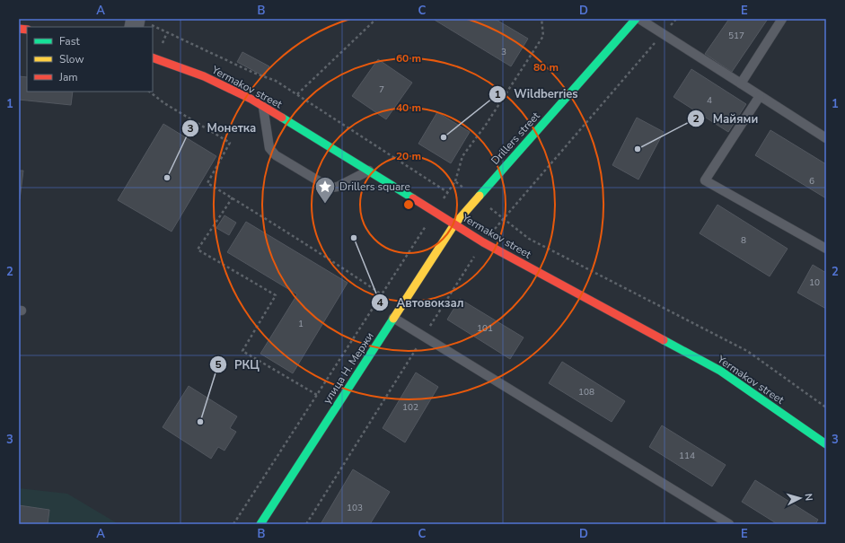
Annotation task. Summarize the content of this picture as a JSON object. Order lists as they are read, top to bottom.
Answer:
{
  "streets": {
    "street": ["Yermakov street", "Drillers street", "улица Н. Мержи"]
  },
  "crossings": [
    ["Yermakov street", "Drillers street"],
    ["Yermakov street", "улица Н. Мержи"],
    ["Drillers street", "улица Н. Мержи"]
  ],
  "places": {
    "other": [
      "Wildberries",
      "Майями",
      "Монетка",
      "Автовокзал",
      "РКЦ"
    ],
    "place": ["Drillers square"]
  },
  "house_numbers": [
    "517",
    "3",
    "7",
    "4",
    "6",
    "8",
    "10",
    "1",
    "101",
    "108",
    "102",
    "114",
    "103"
  ],
  "legend": ["Fast", "Slow", "Jam"],
  "north": "right",
  "grid": {
    "columns": [
      "A",
      "B",
      "C",
      "D",
      "E"
    ],
    "rows": ["1", "2", "3"]
  },
  "rings": [
    "60 m",
    "80 m",
    "40 m",
    "20 m"
  ]
}
